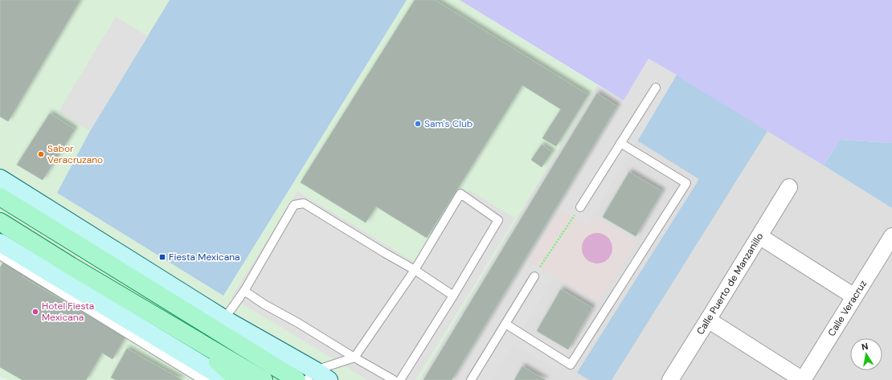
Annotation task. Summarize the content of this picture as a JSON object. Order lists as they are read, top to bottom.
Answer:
{
  "streets": {
    "street": ["Calle Puerto de Manzanillo", "Calle Veracruz"]
  },
  "places": {
    "other": ["Sam's Club", "Sabor Veracruzano", "Hotel Fiesta Mexicana"],
    "transit": ["Fiesta Mexicana"]
  },
  "north": "top"
}
